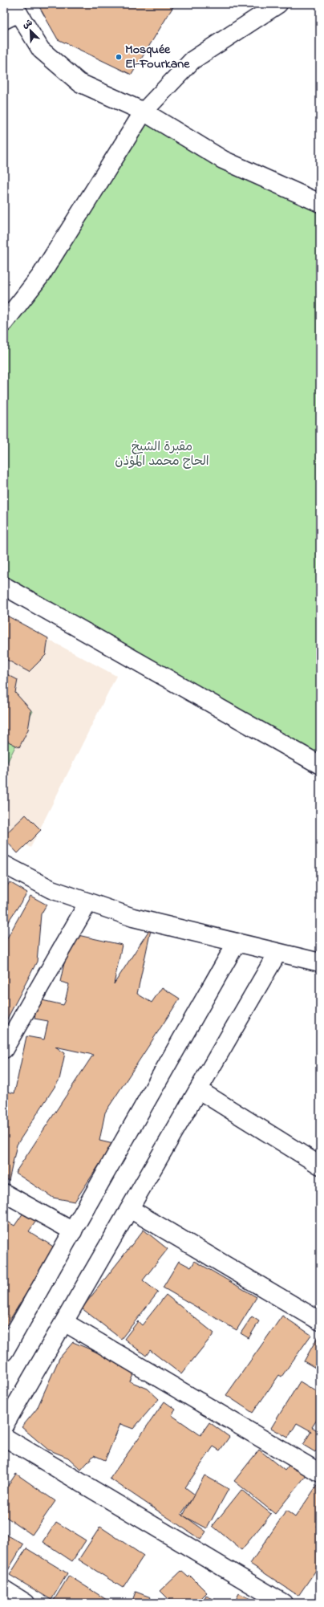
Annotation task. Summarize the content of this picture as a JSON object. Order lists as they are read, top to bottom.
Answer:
{
  "parks": ["مقبرة الشيخ الحاج محمد المؤذن"],
  "places": ["Mosquée El-Fourkane"],
  "north": "top left"
}
